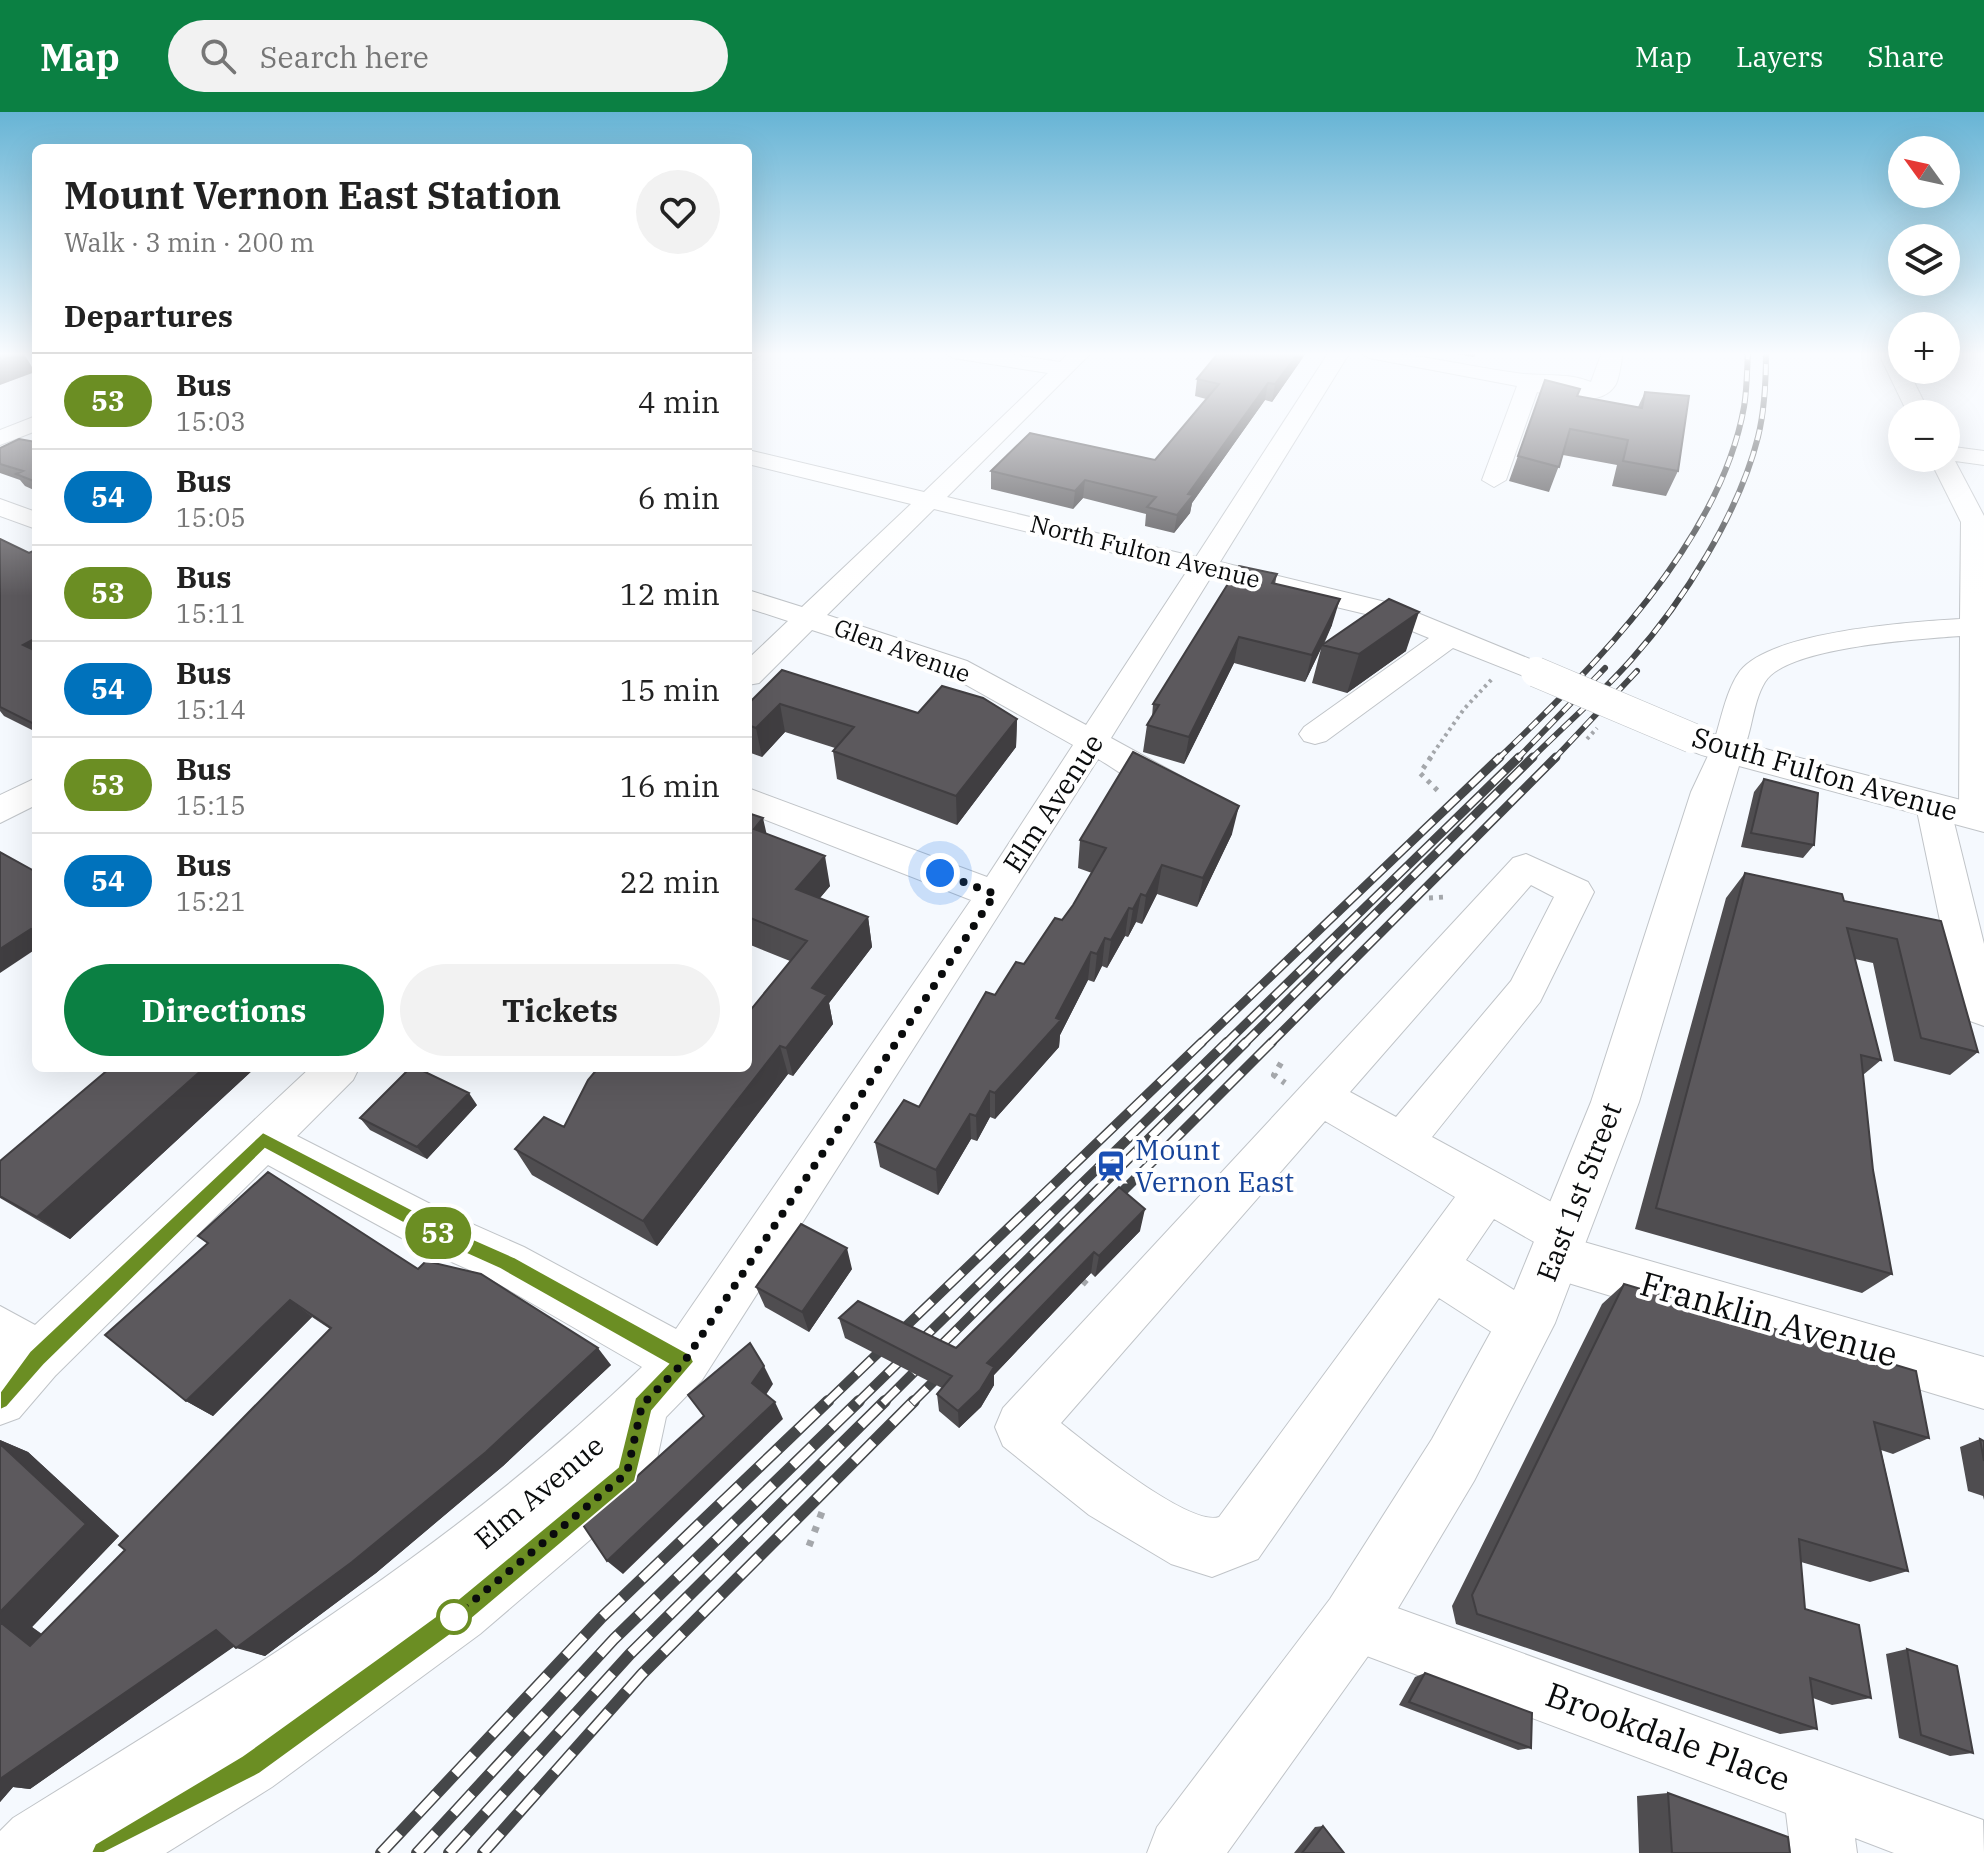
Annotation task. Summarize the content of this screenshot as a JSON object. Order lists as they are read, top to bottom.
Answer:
{
  "streets": {
    "main road": ["South Fulton Avenue", "East 1st Street"],
    "street": [
      "North Fulton Avenue",
      "Glen Avenue",
      "Elm Avenue",
      "Franklin Avenue",
      "Brookdale Place"
    ]
  },
  "crossings": [
    ["North Fulton Avenue", "South Fulton Avenue"],
    ["North Fulton Avenue", "Elm Avenue"],
    ["Glen Avenue", "Elm Avenue"],
    ["South Fulton Avenue", "East 1st Street"],
    ["East 1st Street", "Franklin Avenue"],
    ["East 1st Street", "Brookdale Place"]
  ],
  "places": {
    "station": ["Mount Vernon East"]
  },
  "lines": ["bus line 53"],
  "north": "top left",
  "page": {
    "header": "Map",
    "search": "Search here",
    "nav": ["Map", "Layers", "Share"],
    "on_map": "53",
    "map_buttons": ["+", "−"],
    "heading": [
      ["Mount Vernon East Station", "Walk · 3 min · 200 m"],
      "Departures"
    ],
    "list": [
      {
        "mark": "53",
        "name": "Bus",
        "note": "15:03",
        "value": "4 min"
      },
      {
        "mark": "54",
        "name": "Bus",
        "note": "15:05",
        "value": "6 min"
      },
      {
        "mark": "53",
        "name": "Bus",
        "note": "15:11",
        "value": "12 min"
      },
      {
        "mark": "54",
        "name": "Bus",
        "note": "15:14",
        "value": "15 min"
      },
      {
        "mark": "53",
        "name": "Bus",
        "note": "15:15",
        "value": "16 min"
      },
      {
        "mark": "54",
        "name": "Bus",
        "note": "15:21",
        "value": "22 min"
      }
    ],
    "buttons": ["Directions", "Tickets"]
  }
}
